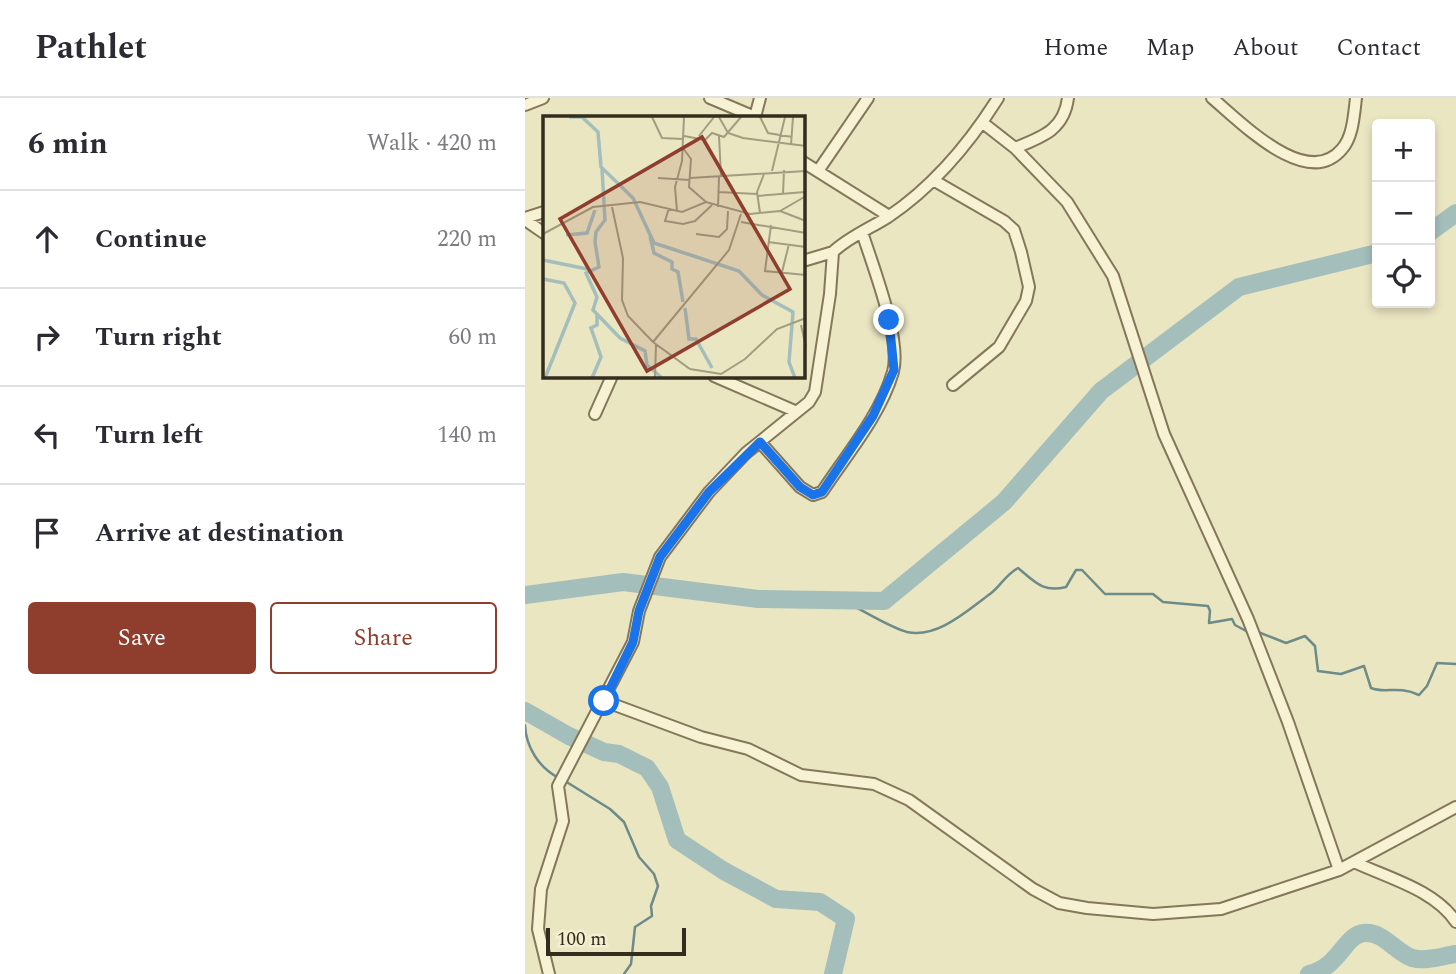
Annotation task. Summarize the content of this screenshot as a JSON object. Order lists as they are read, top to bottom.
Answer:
{
  "scale_bar": "100 m",
  "page": {
    "header": "Pathlet",
    "nav": [
      "Home",
      "Map",
      "About",
      "Contact"
    ],
    "heading": ["6 min", "Walk · 420 m"],
    "map_buttons": ["+", "−"],
    "list": [
      ["Continue", "220 m"],
      ["Turn right", "60 m"],
      ["Turn left", "140 m"],
      "Arrive at destination"
    ],
    "buttons": ["Save", "Share"],
    "scale": "100 m"
  }
}
